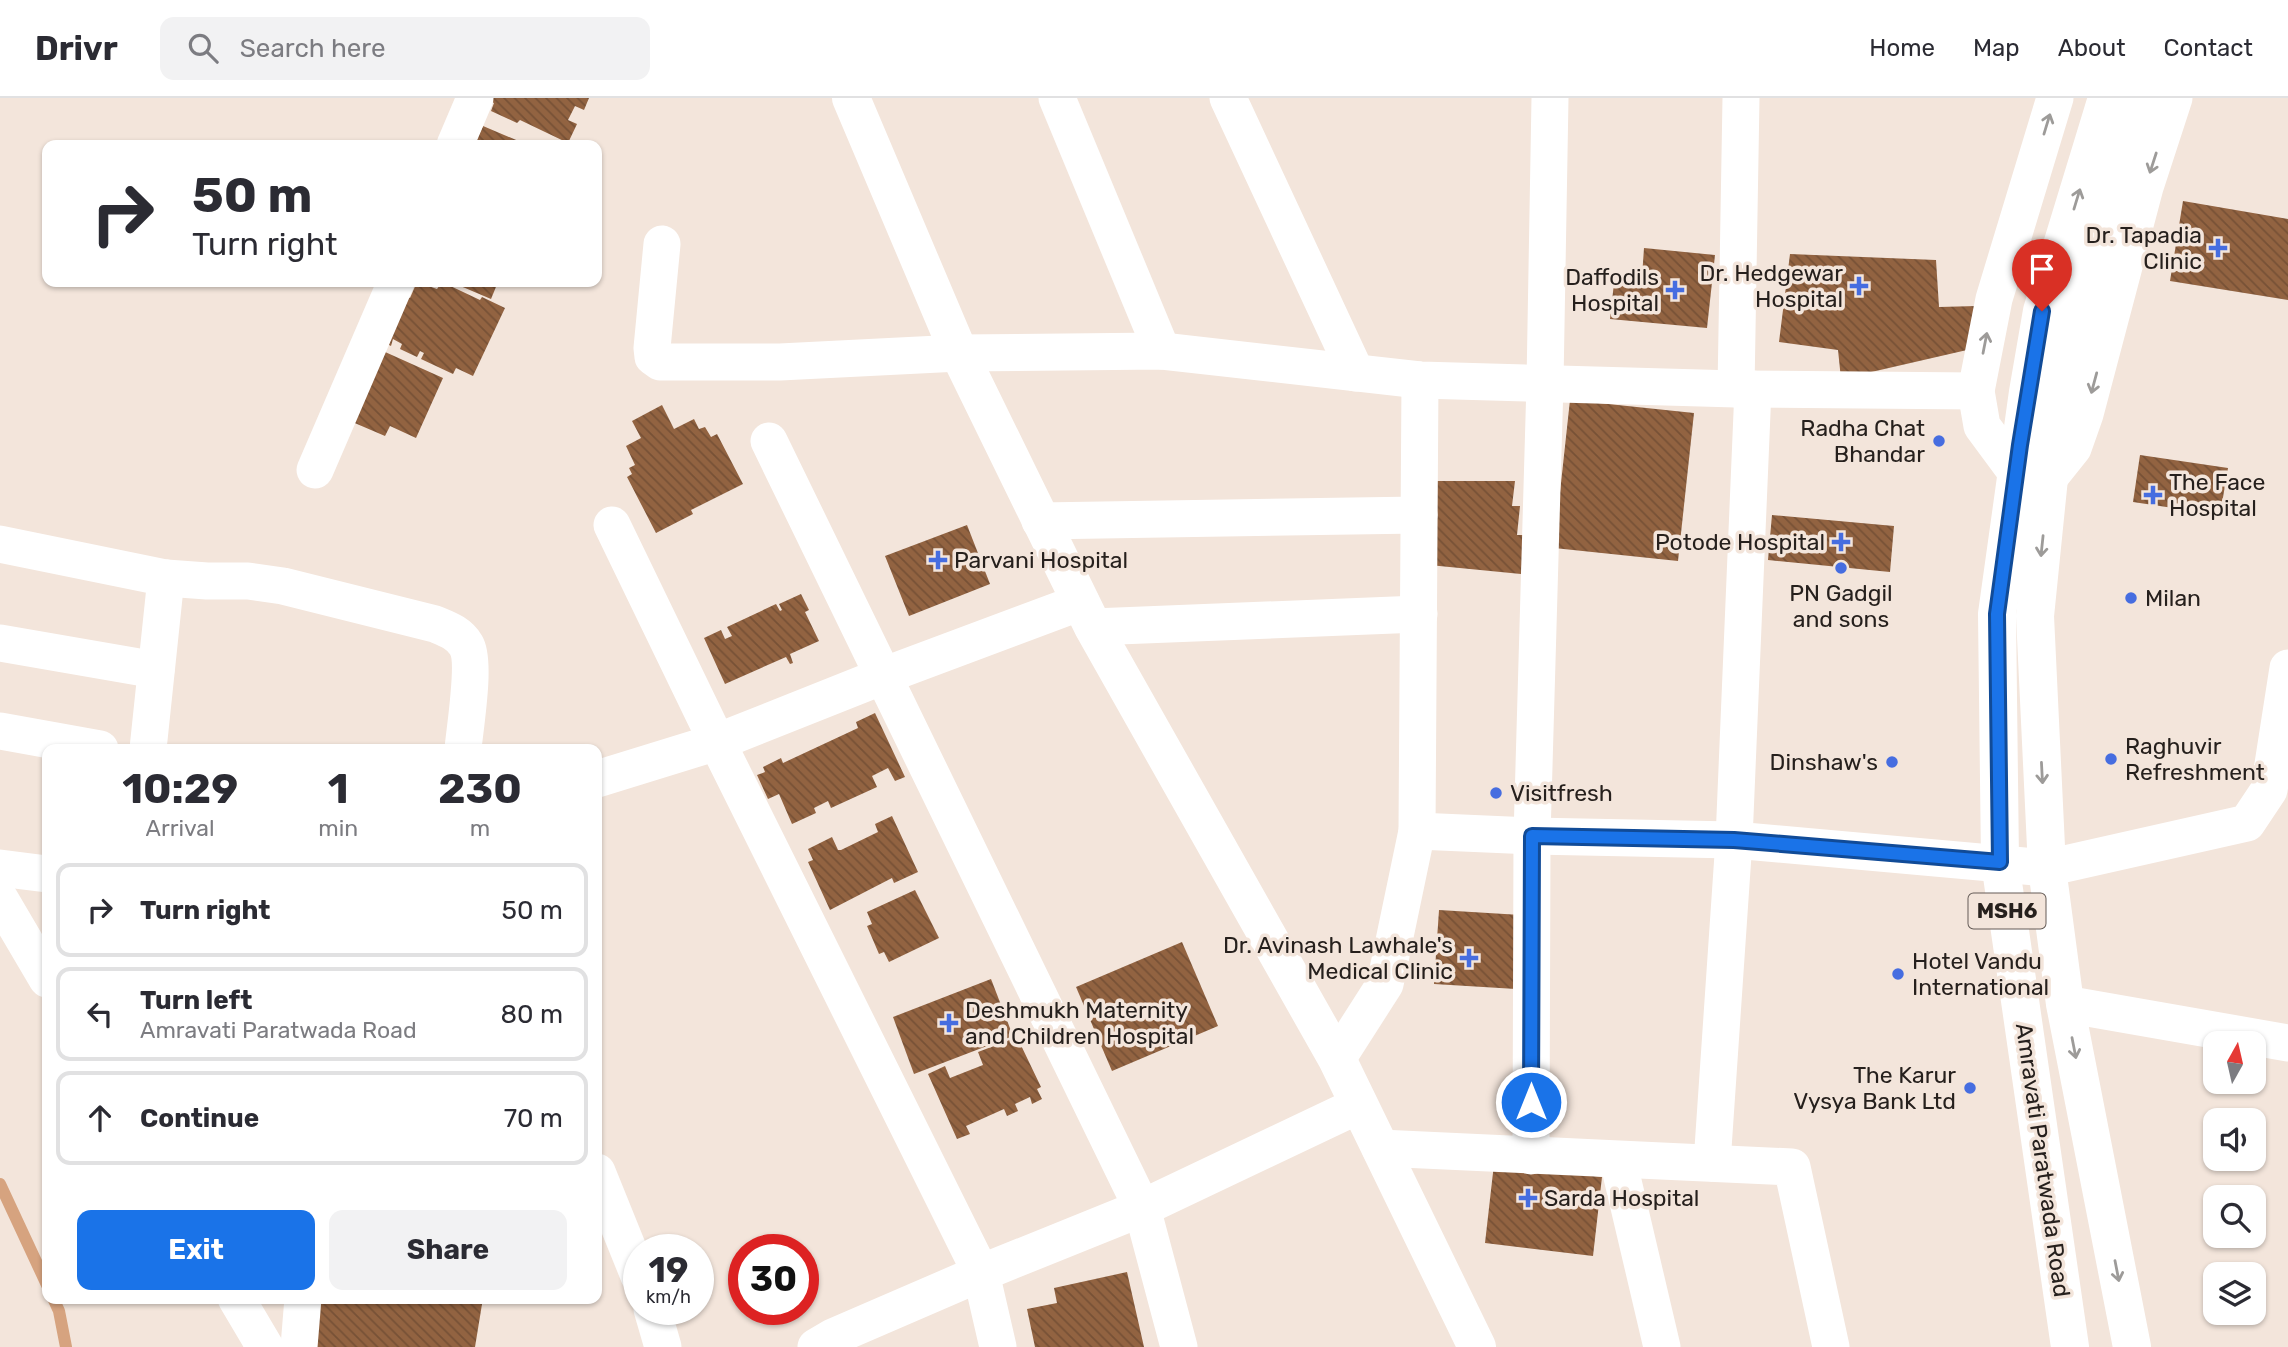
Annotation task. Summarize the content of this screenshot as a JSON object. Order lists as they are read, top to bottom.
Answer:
{
  "streets": {
    "main road": ["MSH6", "Amravati Paratwada Road"]
  },
  "crossings": [
    ["MSH6", "Amravati Paratwada Road"]
  ],
  "places": {
    "health": [
      "Dr. Tapadia Clinic",
      "Dr. Hedgewar Hospital",
      "Daffodils Hospital",
      "The Face Hospital",
      "Potode Hospital",
      "Parvani Hospital",
      "Dr. Avinash Lawhale's Medical Clinic",
      "Deshmukh Maternity and Children Hospital",
      "Sarda Hospital"
    ],
    "other": [
      "Radha Chat Bhandar",
      "PN Gadgil and sons",
      "Milan",
      "Raghuvir Refreshment",
      "Dinshaw's",
      "Visitfresh",
      "Hotel Vandu International",
      "The Karur Vysya Bank Ltd"
    ]
  },
  "north": "top",
  "page": {
    "header": "Drivr",
    "search": "Search here",
    "nav": [
      "Home",
      "Map",
      "About",
      "Contact"
    ],
    "turn": ["50 m", "Turn right"],
    "eta": [
      "10:29",
      "Arrival",
      "1",
      "min",
      "230",
      "m"
    ],
    "list": [
      {
        "name": "Turn right",
        "value": "50 m"
      },
      {
        "name": "Turn left",
        "note": "Amravati Paratwada Road",
        "value": "80 m"
      },
      {
        "name": "Continue",
        "value": "70 m"
      }
    ],
    "buttons": ["Exit", "Share"],
    "speed": "19 km/h",
    "limit": "30"
  }
}
